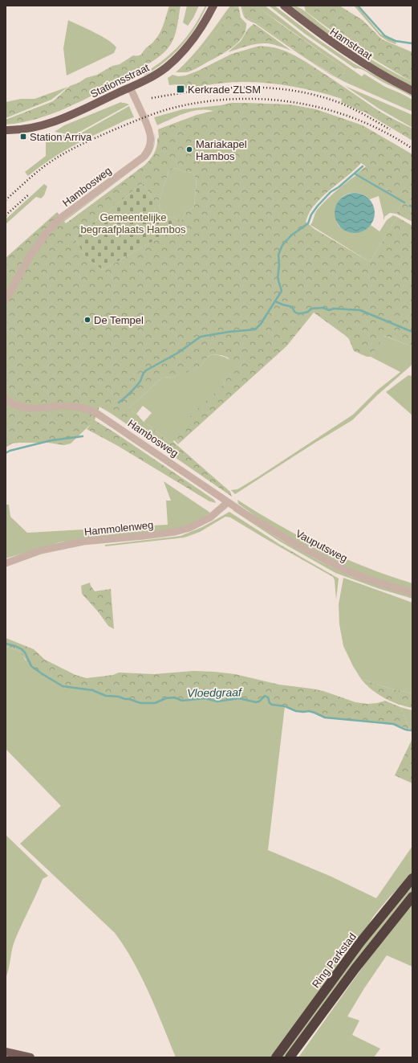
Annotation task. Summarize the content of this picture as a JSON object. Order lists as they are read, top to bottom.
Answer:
{
  "streets": {
    "highway": ["Ring Parkstad"],
    "main road": ["Hamstraat", "Stationsstraat"],
    "street": ["Hambosweg", "Hammolenweg", "Vauputsweg"]
  },
  "crossings": [
    ["Stationsstraat", "Hambosweg"],
    ["Hambosweg", "Hammolenweg"],
    ["Hambosweg", "Vauputsweg"],
    ["Hammolenweg", "Vauputsweg"]
  ],
  "water": ["Vloedgraaf"],
  "parks": ["Gemeentelijke begraafplaats Hambos"],
  "places": {
    "transit": ["Kerkrade ZLSM", "Station Arriva"],
    "other": ["Mariakapel Hambos", "De Tempel"]
  }
}
